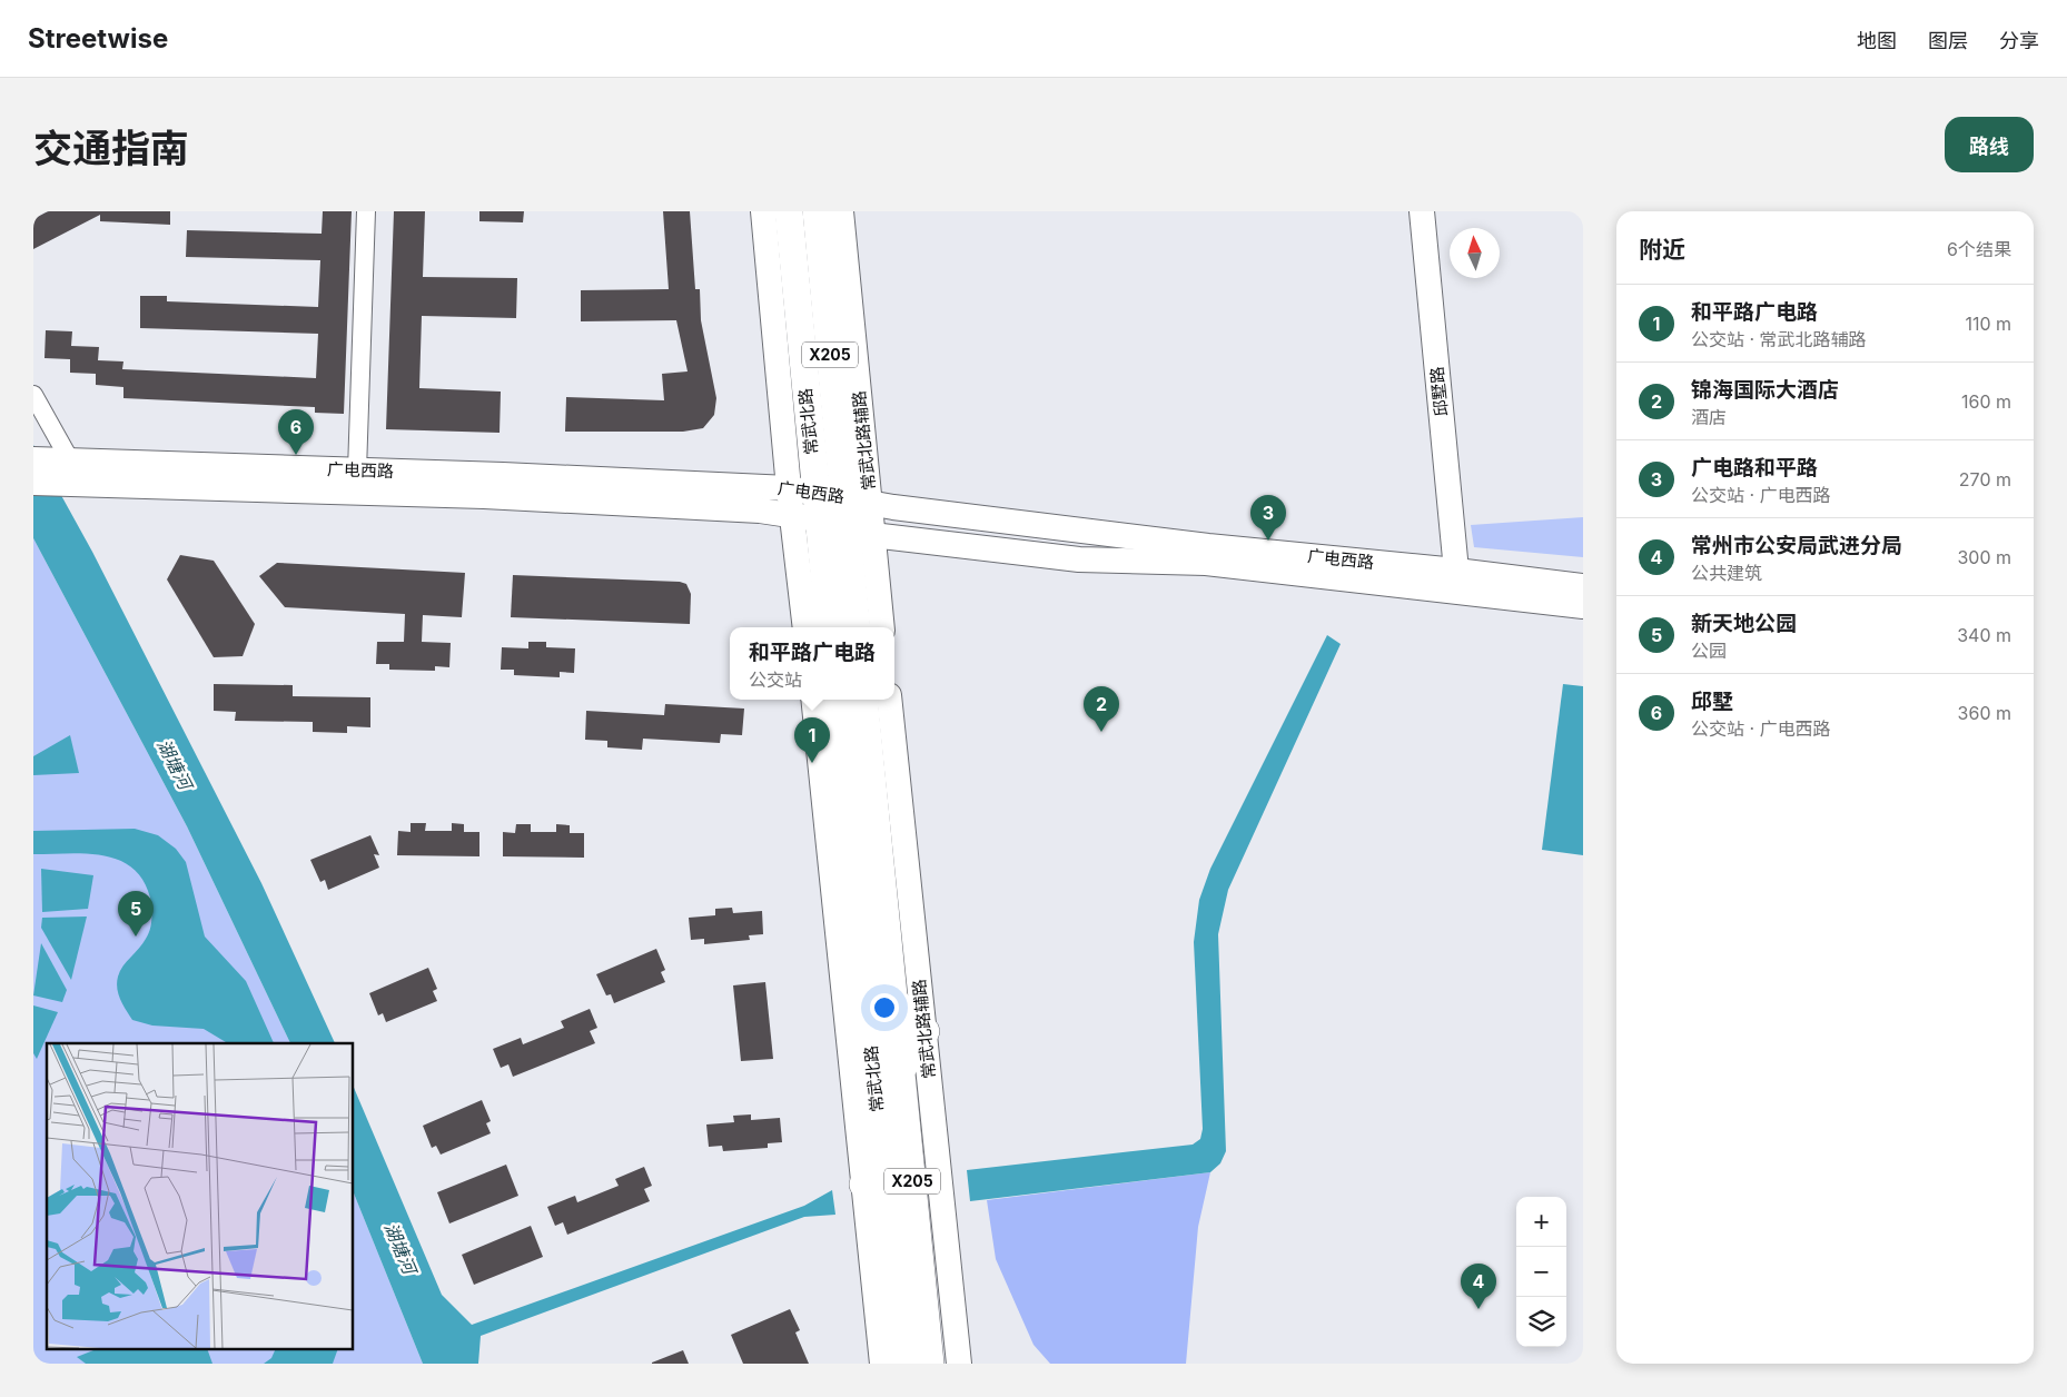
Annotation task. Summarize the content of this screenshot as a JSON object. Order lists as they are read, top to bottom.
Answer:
{
  "streets": {
    "main road": [
      "X205",
      "邱墅路",
      "常武北路",
      "常武北路辅路",
      "广电西路"
    ]
  },
  "crossings": [
    ["邱墅路", "广电西路"],
    ["常武北路", "常武北路辅路"],
    ["常武北路", "广电西路"],
    ["常武北路辅路", "广电西路"]
  ],
  "water": ["湖塘河"],
  "north": "top",
  "page": {
    "header": "Streetwise",
    "nav": ["地图", "图层", "分享"],
    "title": "交通指南",
    "buttons": "路线",
    "heading": ["附近", "6个结果"],
    "list": [
      {
        "mark": "1",
        "name": "和平路广电路",
        "note": "公交站 · 常武北路辅路",
        "value": "110 m"
      },
      {
        "mark": "2",
        "name": "锦海国际大酒店",
        "note": "酒店",
        "value": "160 m"
      },
      {
        "mark": "3",
        "name": "广电路和平路",
        "note": "公交站 · 广电西路",
        "value": "270 m"
      },
      {
        "mark": "4",
        "name": "常州市公安局武进分局",
        "note": "公共建筑",
        "value": "300 m"
      },
      {
        "mark": "5",
        "name": "新天地公园",
        "note": "公园",
        "value": "340 m"
      },
      {
        "mark": "6",
        "name": "邱墅",
        "note": "公交站 · 广电西路",
        "value": "360 m"
      }
    ],
    "pins": [
      "6",
      "3",
      "2",
      "1",
      "5",
      "4"
    ],
    "popup": ["和平路广电路", "公交站"],
    "map_buttons": ["+", "−"]
  }
}
